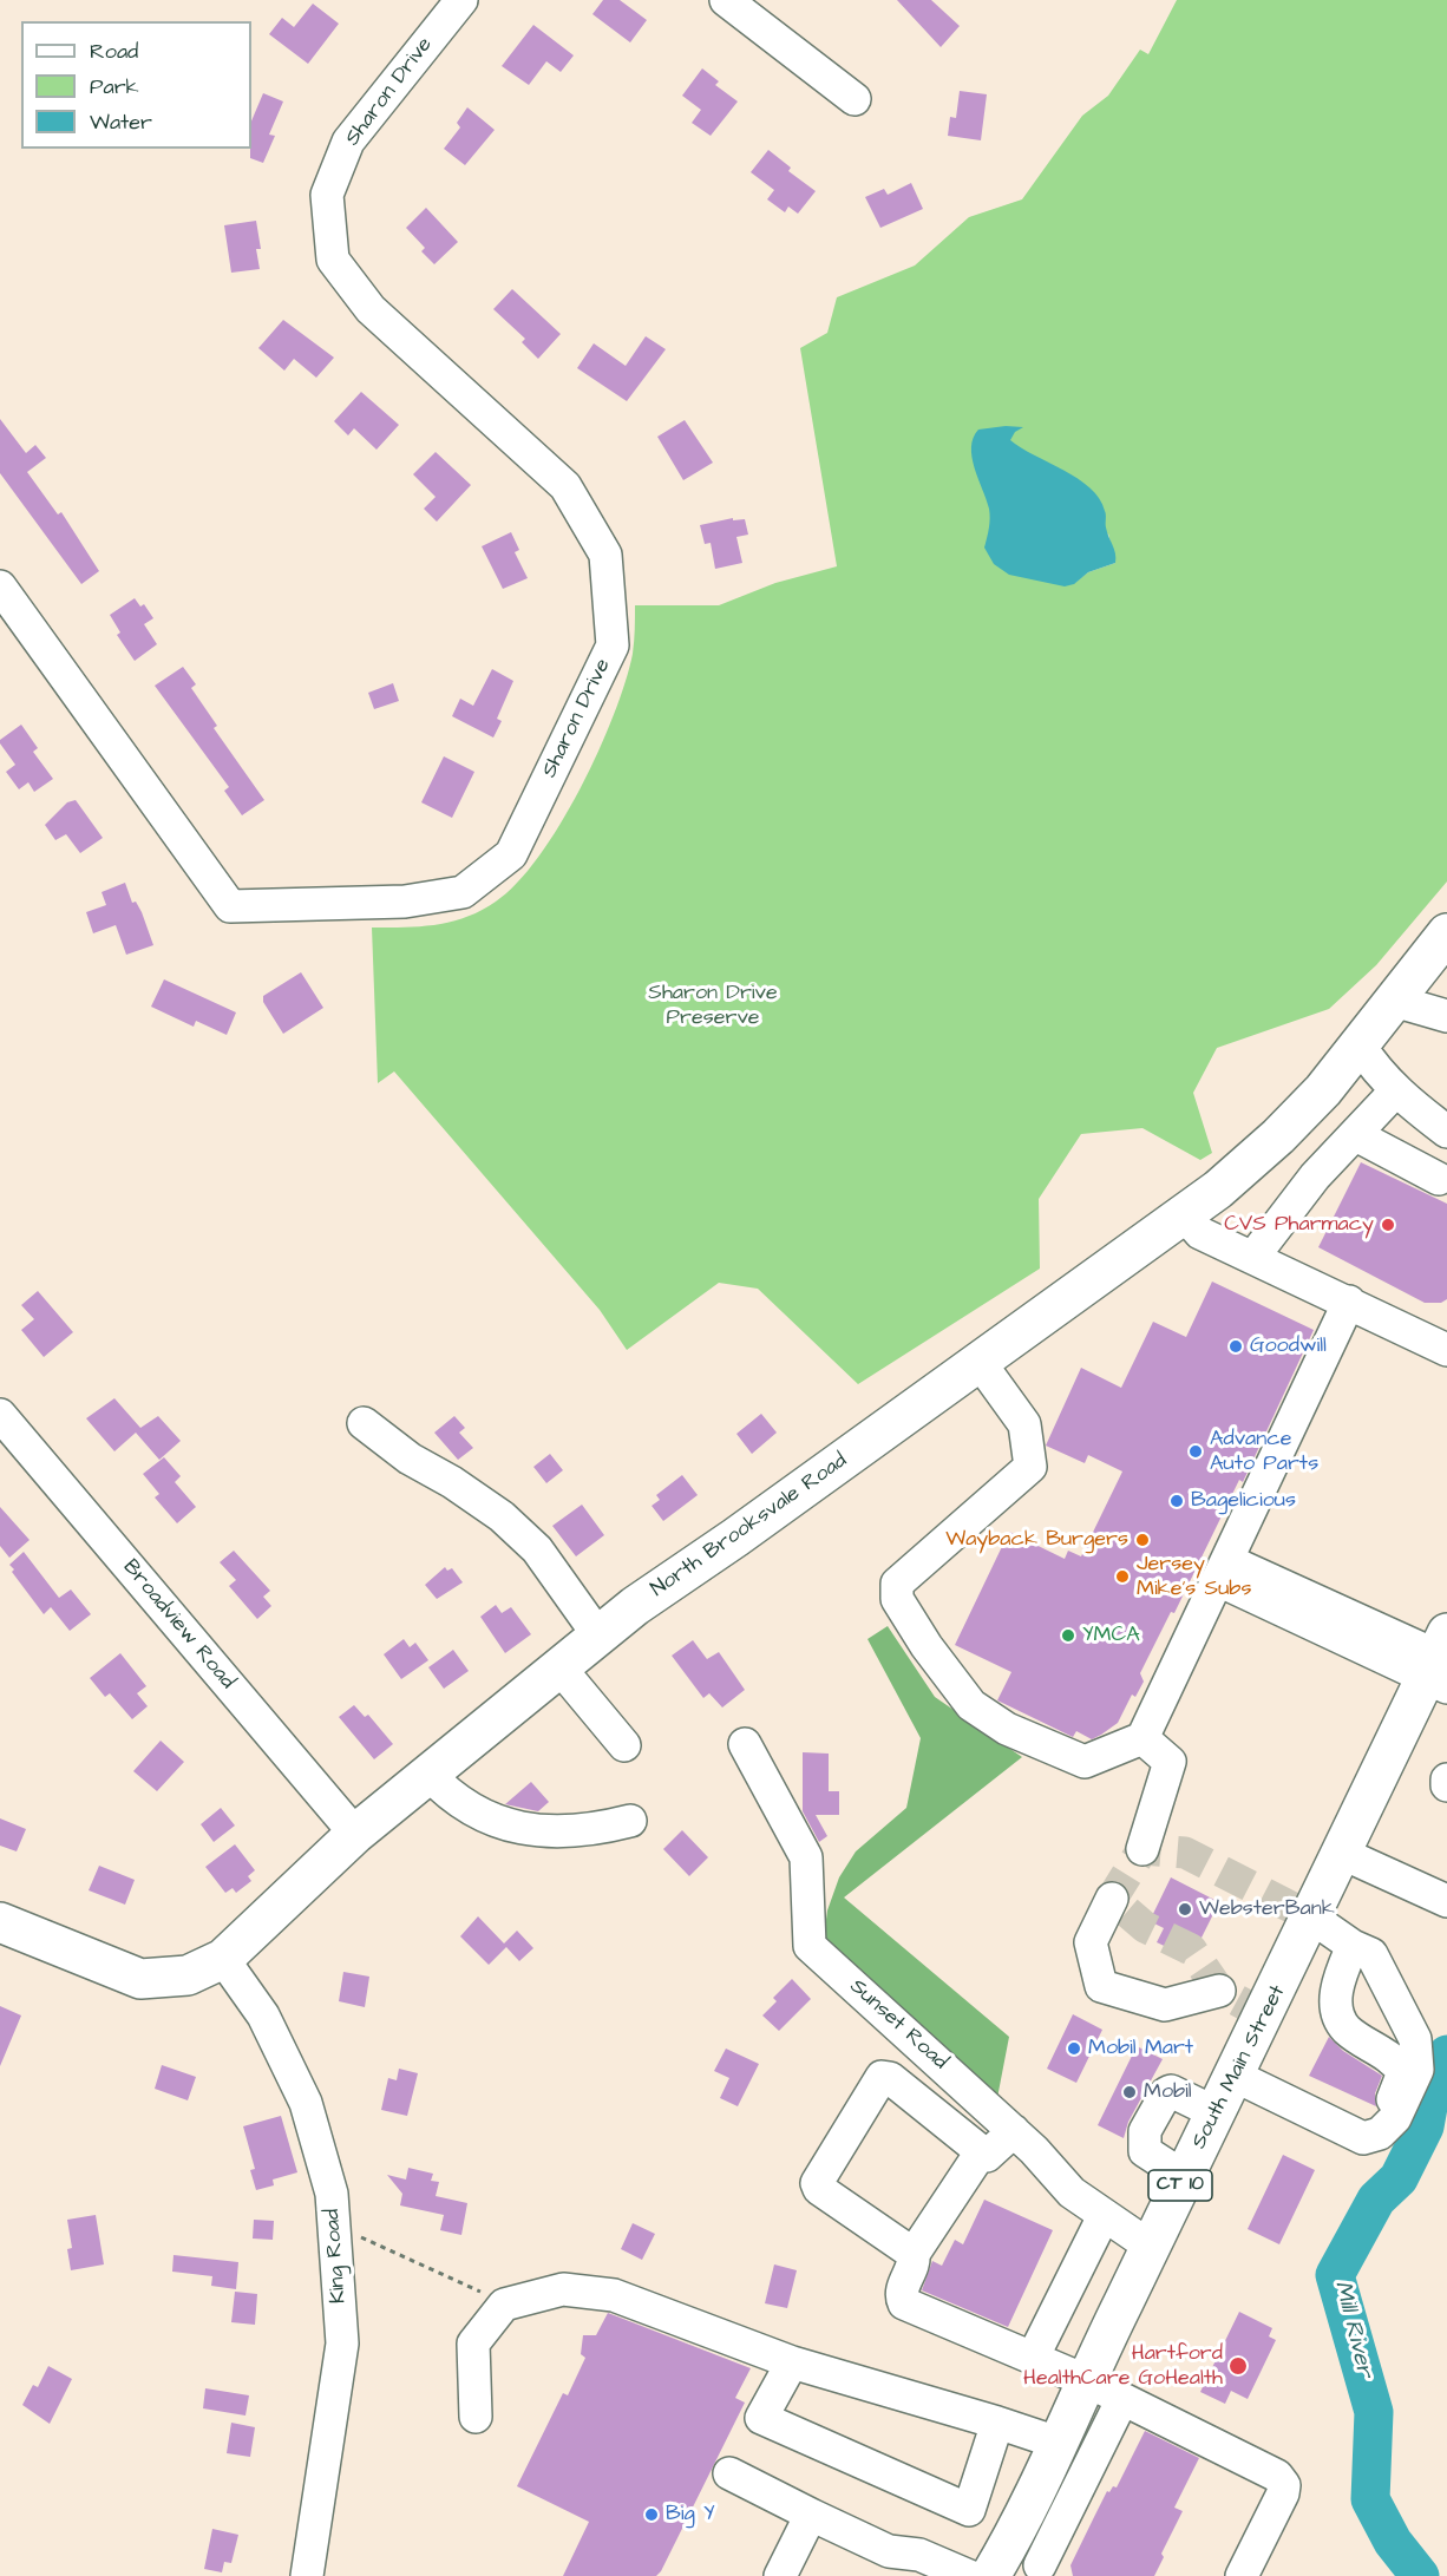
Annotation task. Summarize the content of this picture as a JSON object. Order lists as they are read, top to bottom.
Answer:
{
  "streets": {
    "main road": ["North Brooksvale Road", "South Main Street", "CT 10"],
    "street": [
      "Sharon Drive",
      "Broadview Road",
      "Sunset Road",
      "King Road"
    ]
  },
  "crossings": [
    ["North Brooksvale Road", "Broadview Road"],
    ["North Brooksvale Road", "King Road"],
    ["Sunset Road", "South Main Street"]
  ],
  "water": ["Mill River"],
  "parks": ["Sharon Drive Preserve"],
  "places": [
    "CVS Pharmacy",
    "Goodwill",
    "Advance Auto Parts",
    "Bagelicious",
    "Wayback Burgers",
    "Jersey Mike's Subs",
    "YMCA",
    "WebsterBank",
    "Mobil Mart",
    "Mobil",
    "Hartford HealthCare GoHealth",
    "Big Y"
  ],
  "legend": ["Road", "Park", "Water"]
}
